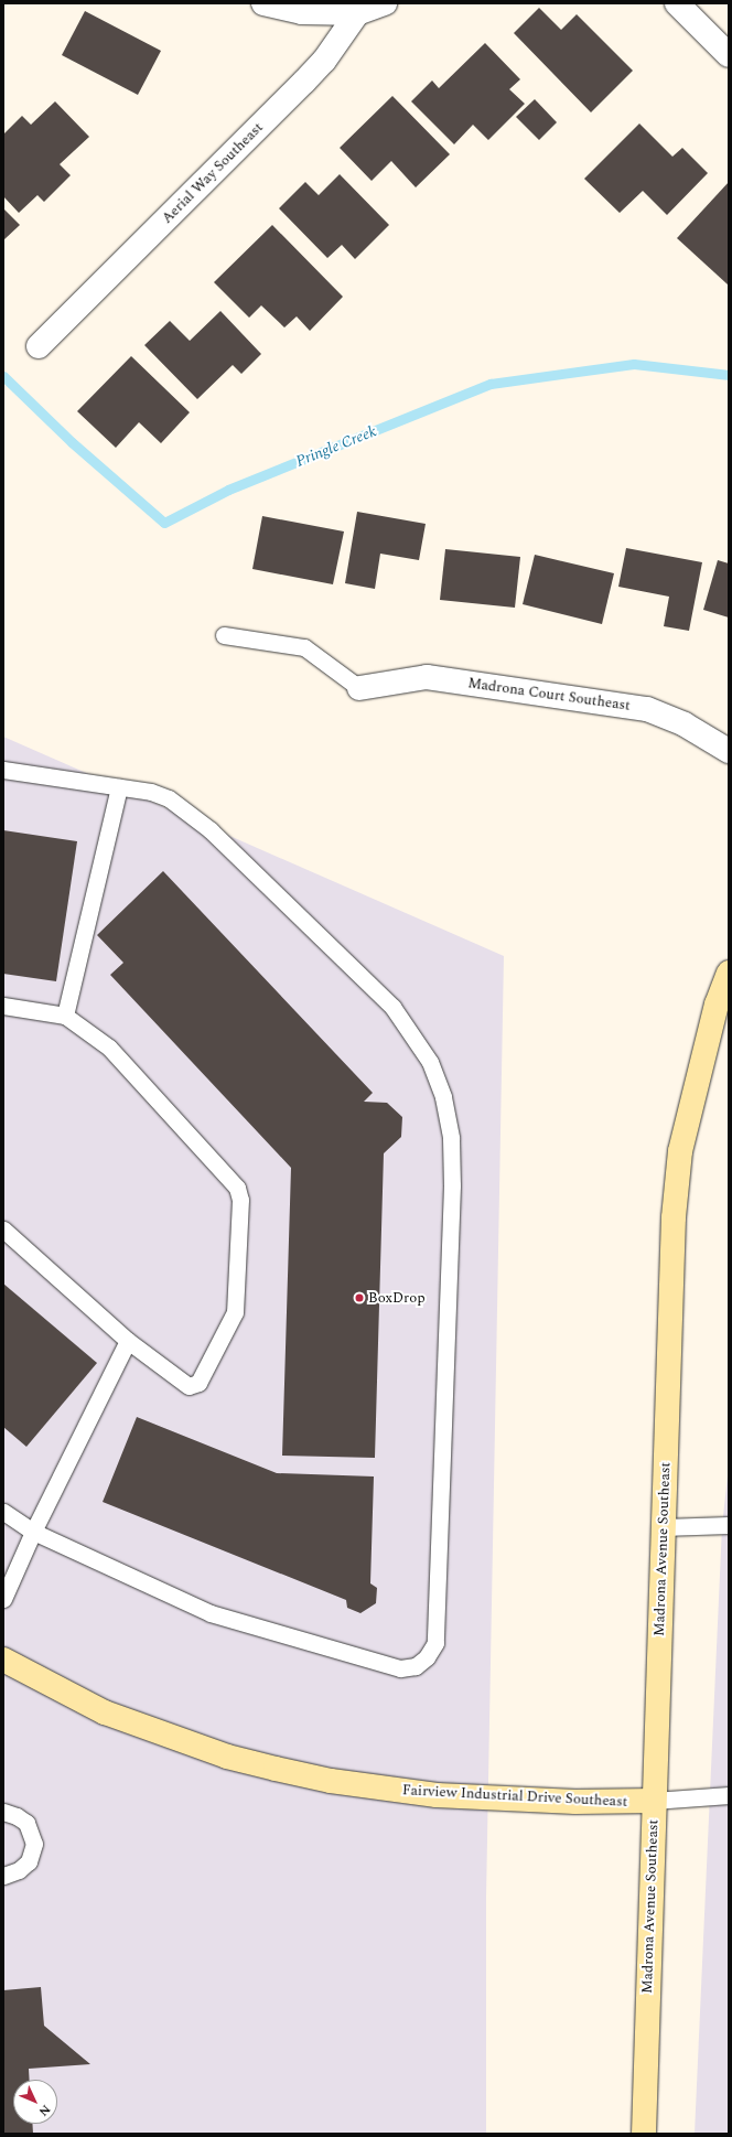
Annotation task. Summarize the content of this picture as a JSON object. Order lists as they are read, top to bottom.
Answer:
{
  "streets": {
    "main road": ["Madrona Avenue Southeast", "Fairview Industrial Drive Southeast"],
    "street": ["Aerial Way Southeast", "Madrona Court Southeast"]
  },
  "crossings": [
    ["Madrona Avenue Southeast", "Fairview Industrial Drive Southeast"]
  ],
  "water": ["Pringle Creek"],
  "places": ["BoxDrop"],
  "north": "bottom right"
}
